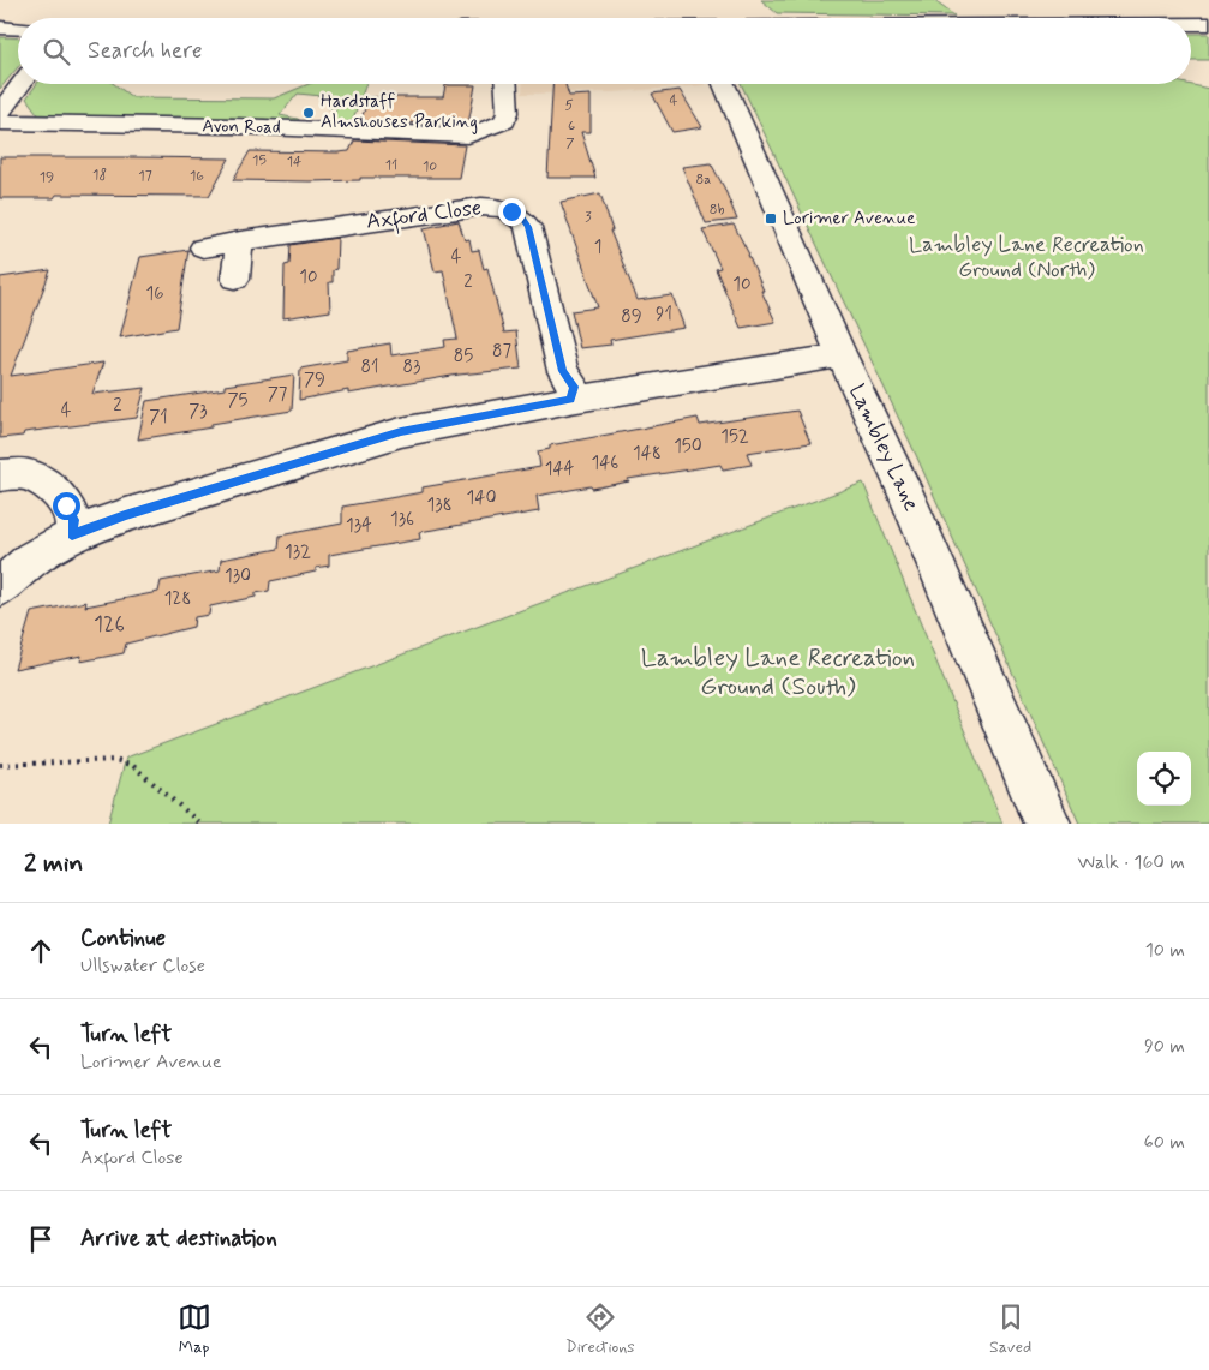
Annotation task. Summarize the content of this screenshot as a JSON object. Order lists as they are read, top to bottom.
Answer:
{
  "streets": {
    "street": ["Avon Road", "Axford Close", "Lambley Lane"]
  },
  "parks": ["Lambley Lane Recreation Ground (North)", "Lambley Lane Recreation Ground (South)"],
  "places": {
    "other": ["Hardstaff Almshouses Parking"],
    "transit": ["Lorimer Avenue"]
  },
  "house_numbers": [
    "4",
    "5",
    "6",
    "7",
    "15",
    "14",
    "11",
    "10",
    "18",
    "17",
    "16",
    "19",
    "8a",
    "8b",
    "3",
    "1",
    "4",
    "10",
    "2",
    "10",
    "16",
    "91",
    "89",
    "87",
    "85",
    "81",
    "83",
    "79",
    "77",
    "75",
    "2",
    "4",
    "73",
    "71",
    "152",
    "150",
    "148",
    "146",
    "144",
    "140",
    "138",
    "136",
    "134",
    "132",
    "130",
    "128",
    "126"
  ],
  "page": {
    "search": "Search here",
    "heading": ["2 min", "Walk · 160 m"],
    "list": [
      ["Continue", "Ullswater Close", "10 m"],
      ["Turn left", "Lorimer Avenue", "90 m"],
      ["Turn left", "Axford Close", "60 m"],
      "Arrive at destination"
    ],
    "nav": ["Map", "Directions", "Saved"]
  }
}
